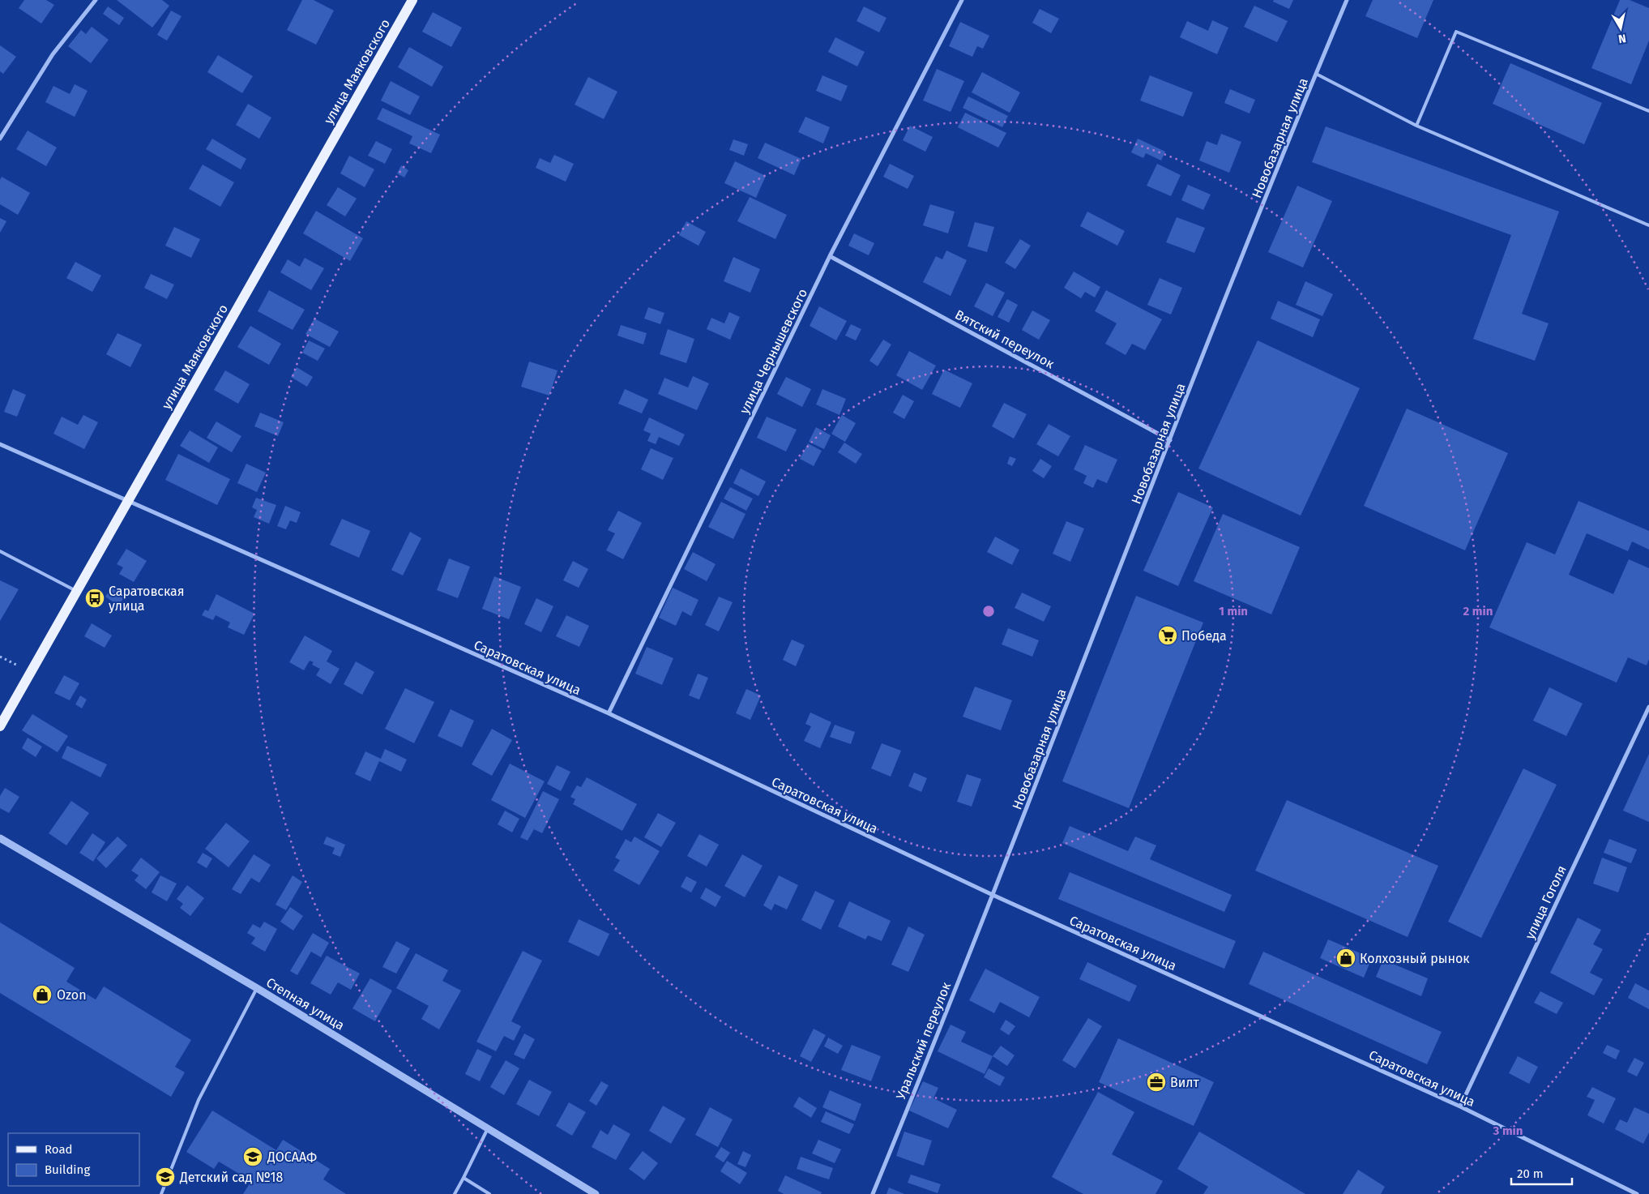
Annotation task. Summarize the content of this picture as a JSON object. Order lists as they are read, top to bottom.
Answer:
{
  "streets": {
    "main road": ["улица Маяковского"],
    "street": [
      "Новобазарная улица",
      "Вятский переулок",
      "улица Чернышевского",
      "Саратовская улица",
      "улица Гоголя",
      "Степная улица",
      "Уральский переулок"
    ]
  },
  "crossings": [
    ["улица Маяковского", "Саратовская улица"],
    ["Новобазарная улица", "Вятский переулок"],
    ["Новобазарная улица", "Саратовская улица"],
    ["Новобазарная улица", "Уральский переулок"],
    ["Вятский переулок", "улица Чернышевского"],
    ["улица Чернышевского", "Саратовская улица"],
    ["Саратовская улица", "улица Гоголя"],
    ["Саратовская улица", "Уральский переулок"]
  ],
  "places": {
    "bus stop": ["Саратовская улица"],
    "supermarket": ["Победа"],
    "shop": ["Колхозный рынок", "Ozon"],
    "office": ["Вилт"],
    "school or university": ["ДОСААФ", "Детский сад №18"]
  },
  "legend": ["Road", "Building"],
  "scale_bar": "20 m",
  "north": "bottom",
  "rings": ["1 min", "2 min", "3 min"]
}
